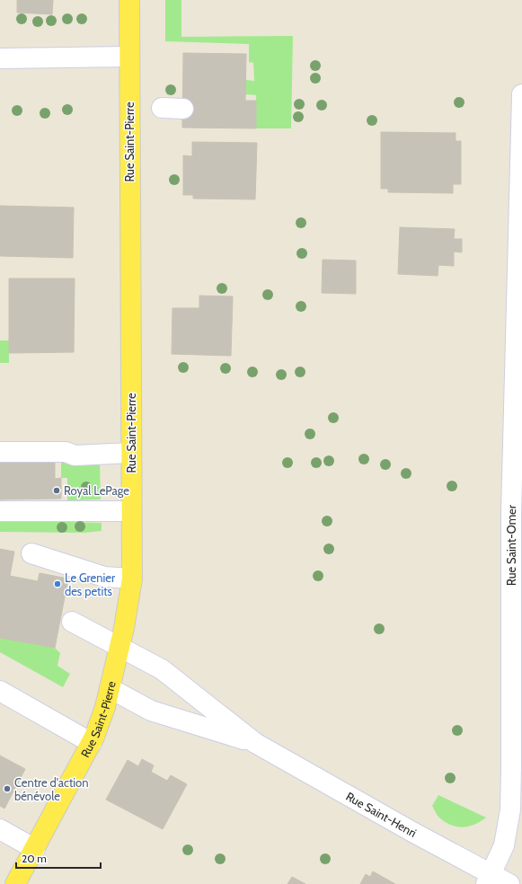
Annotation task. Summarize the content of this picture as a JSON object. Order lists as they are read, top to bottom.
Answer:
{
  "streets": {
    "main road": ["Rue Saint-Pierre"],
    "street": ["Rue Saint-Omer", "Rue Saint-Henri"]
  },
  "crossings": [
    ["Rue Saint-Pierre", "Rue Saint-Henri"],
    ["Rue Saint-Omer", "Rue Saint-Henri"]
  ],
  "places": ["Royal LePage", "Le Grenier des petits", "Centre d'action bénévole"],
  "scale_bar": "20 m"
}
